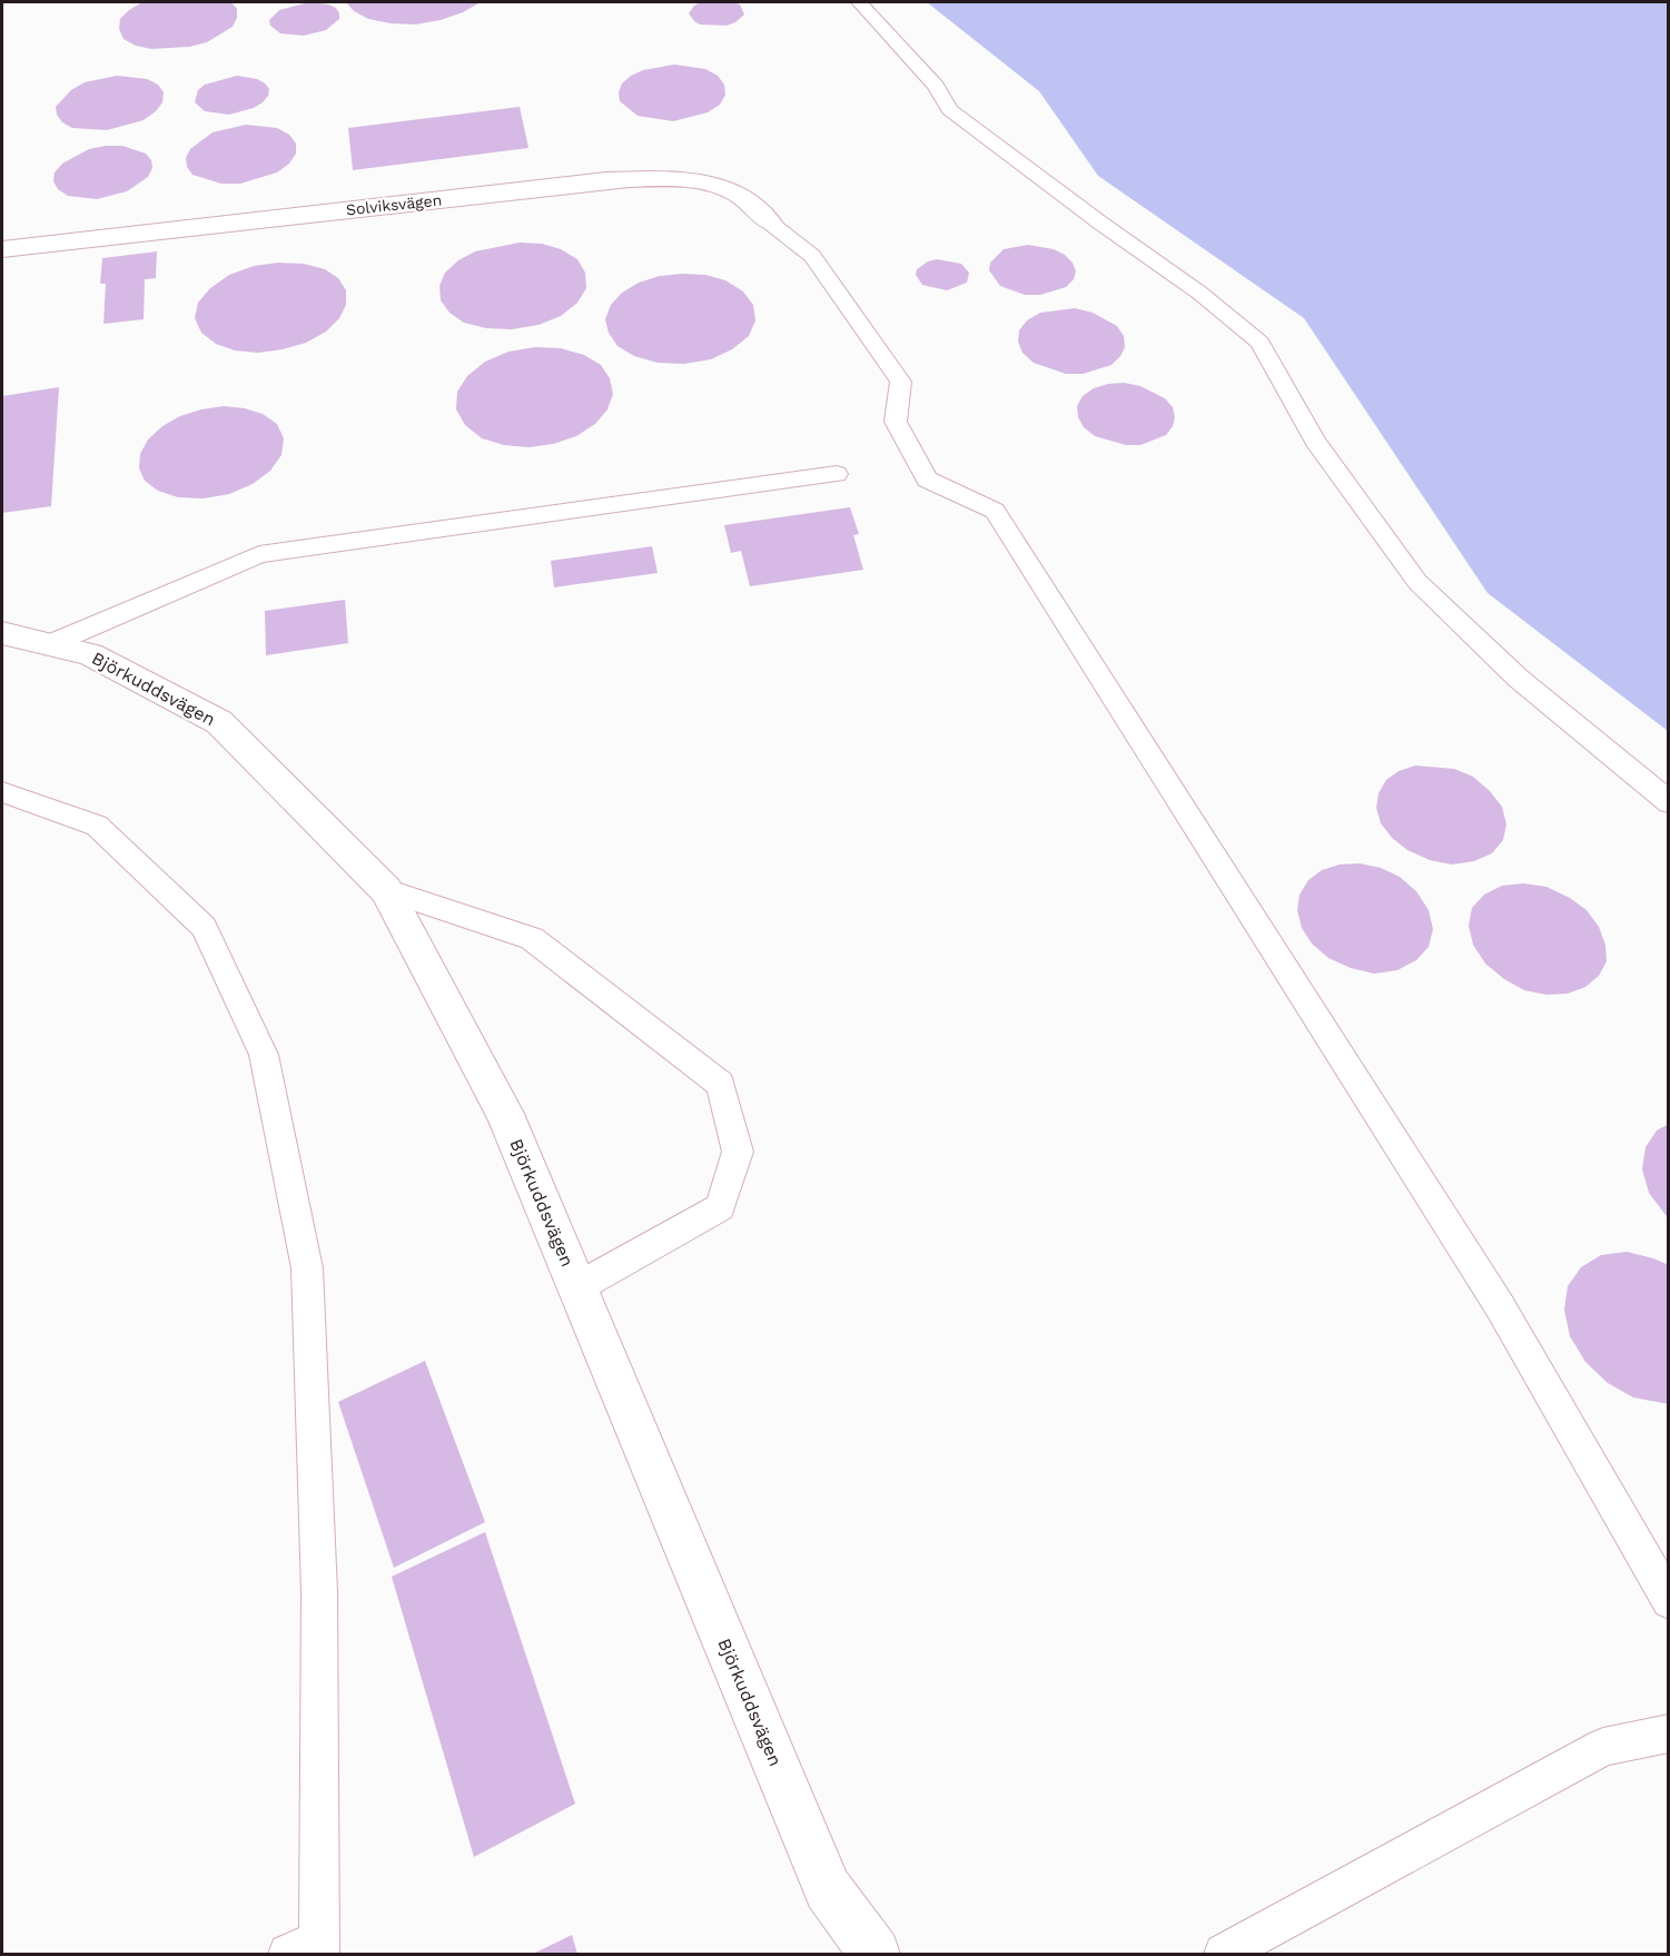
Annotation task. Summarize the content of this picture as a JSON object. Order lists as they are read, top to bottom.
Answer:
{
  "streets": {
    "street": ["Solviksvägen", "Björkuddsvägen"]
  }
}
